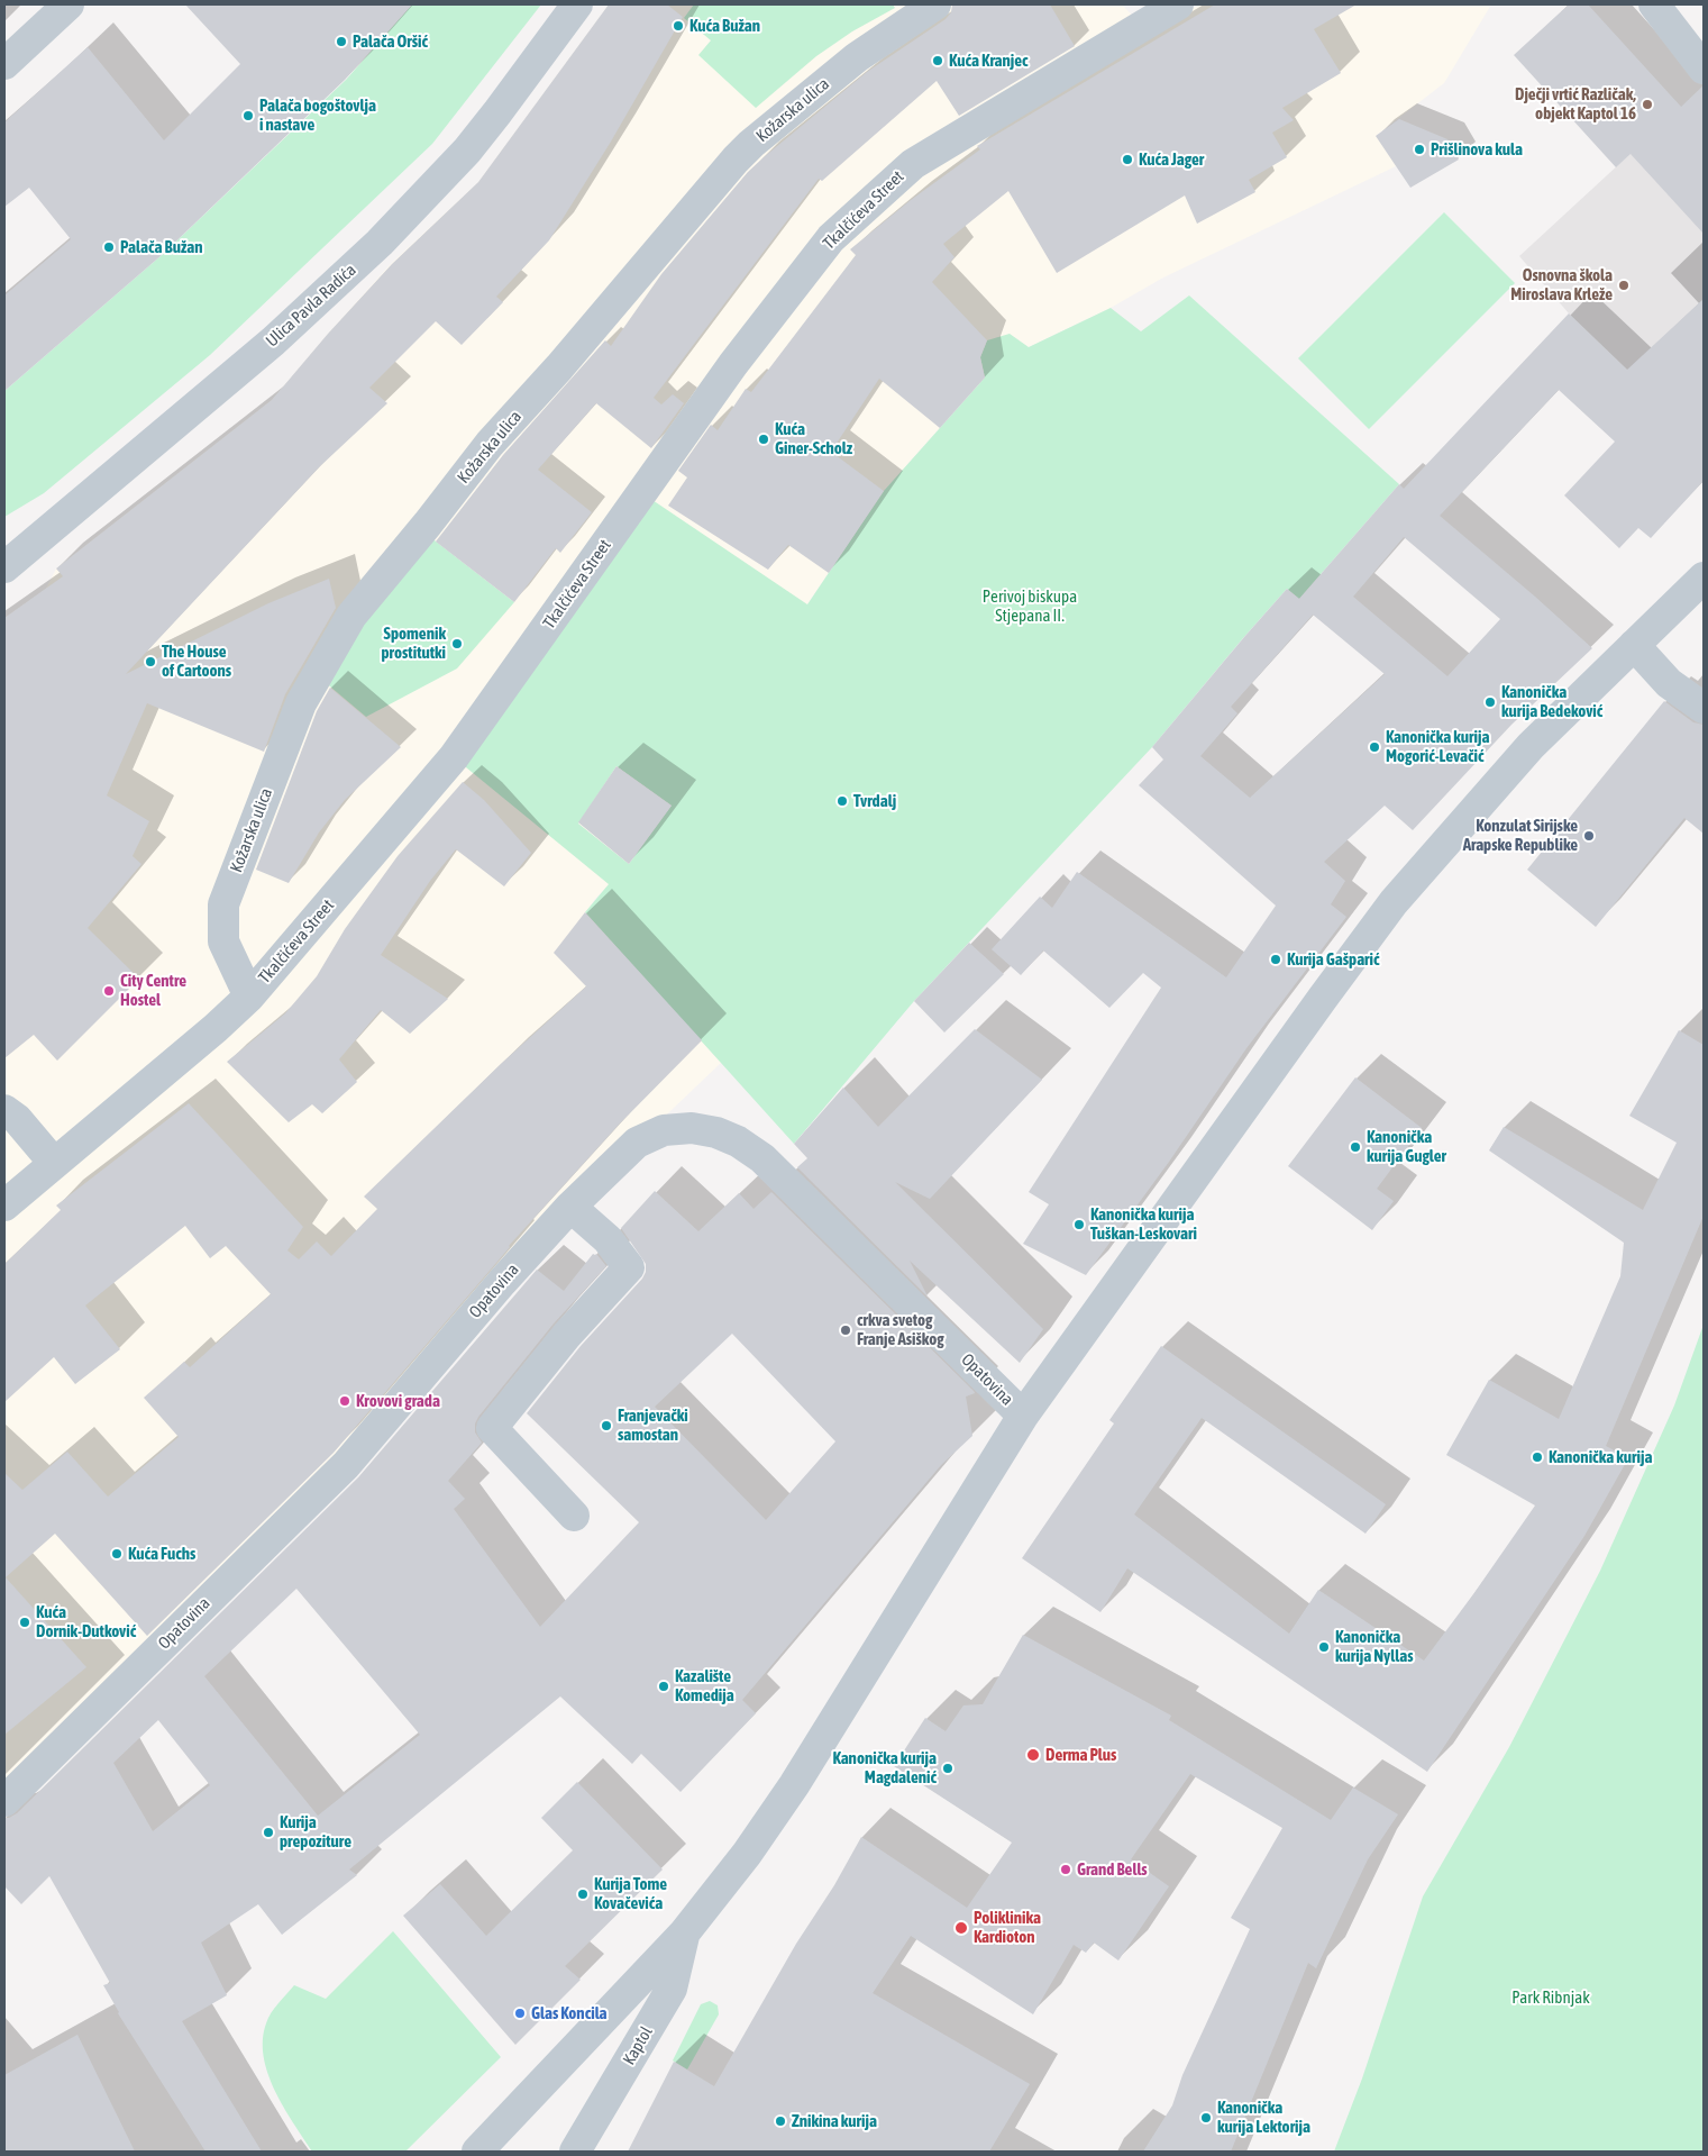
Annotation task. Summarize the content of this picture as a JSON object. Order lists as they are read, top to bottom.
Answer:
{
  "streets": {
    "street": [
      "Kožarska ulica",
      "Tkalčićeva Street",
      "Ulica Pavla Radića",
      "Opatovina",
      "Kaptol"
    ]
  },
  "crossings": [
    ["Kožarska ulica", "Tkalčićeva Street"]
  ],
  "parks": ["Perivoj biskupa Stjepana II.", "Park Ribnjak"],
  "places": [
    "Kuća Bužan",
    "Palača Oršić",
    "Kuća Kranjec",
    "Dječji vrtić Različak, objekt Kaptol 16",
    "Palača bogoštovlja i nastave",
    "Prišlinova kula",
    "Kuća Jager",
    "Palača Bužan",
    "Osnovna škola Miroslava Krleže",
    "Kuća Giner-Scholz",
    "Spomenik prostitutki",
    "The House of Cartoons",
    "Kanonička kurija Bedeković",
    "Kanonička kurija Mogorić-Levačić",
    "Tvrdalj",
    "Konzulat Sirijske Arapske Republike",
    "Kurija Gašparić",
    "City Centre Hostel",
    "Kanonička kurija Gugler",
    "Kanonička kurija Tuškan-Leskovari",
    "crkva svetog Franje Asiškog",
    "Krovovi grada",
    "Franjevački samostan",
    "Kanonička kurija",
    "Kuća Fuchs",
    "Kuća Dornik-Dutković",
    "Kanonička kurija Nyllas",
    "Kazalište Komedija",
    "Derma Plus",
    "Kanonička kurija Magdalenić",
    "Kurija prepoziture",
    "Grand Bells",
    "Kurija Tome Kovačevića",
    "Poliklinika Kardioton",
    "Glas Koncila",
    "Kanonička kurija Lektorija",
    "Znikina kurija"
  ]
}
